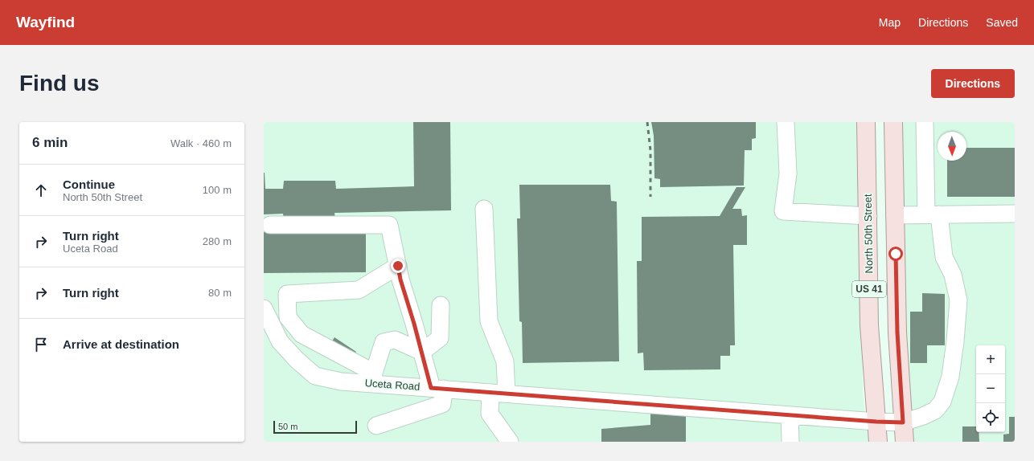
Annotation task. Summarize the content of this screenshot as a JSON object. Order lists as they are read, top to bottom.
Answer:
{
  "streets": {
    "main road": ["North 50th Street", "US 41"],
    "street": ["Uceta Road"]
  },
  "crossings": [
    ["North 50th Street", "Uceta Road"],
    ["US 41", "Uceta Road"]
  ],
  "scale_bar": "50 m",
  "north": "bottom",
  "page": {
    "header": "Wayfind",
    "nav": ["Map", "Directions", "Saved"],
    "buttons": "Directions",
    "title": "Find us",
    "heading": ["6 min", "Walk · 460 m"],
    "list": [
      ["Continue", "North 50th Street", "100 m"],
      ["Turn right", "Uceta Road", "280 m"],
      ["Turn right", "80 m"],
      "Arrive at destination"
    ],
    "map_buttons": ["+", "−"],
    "scale": "50 m"
  }
}
